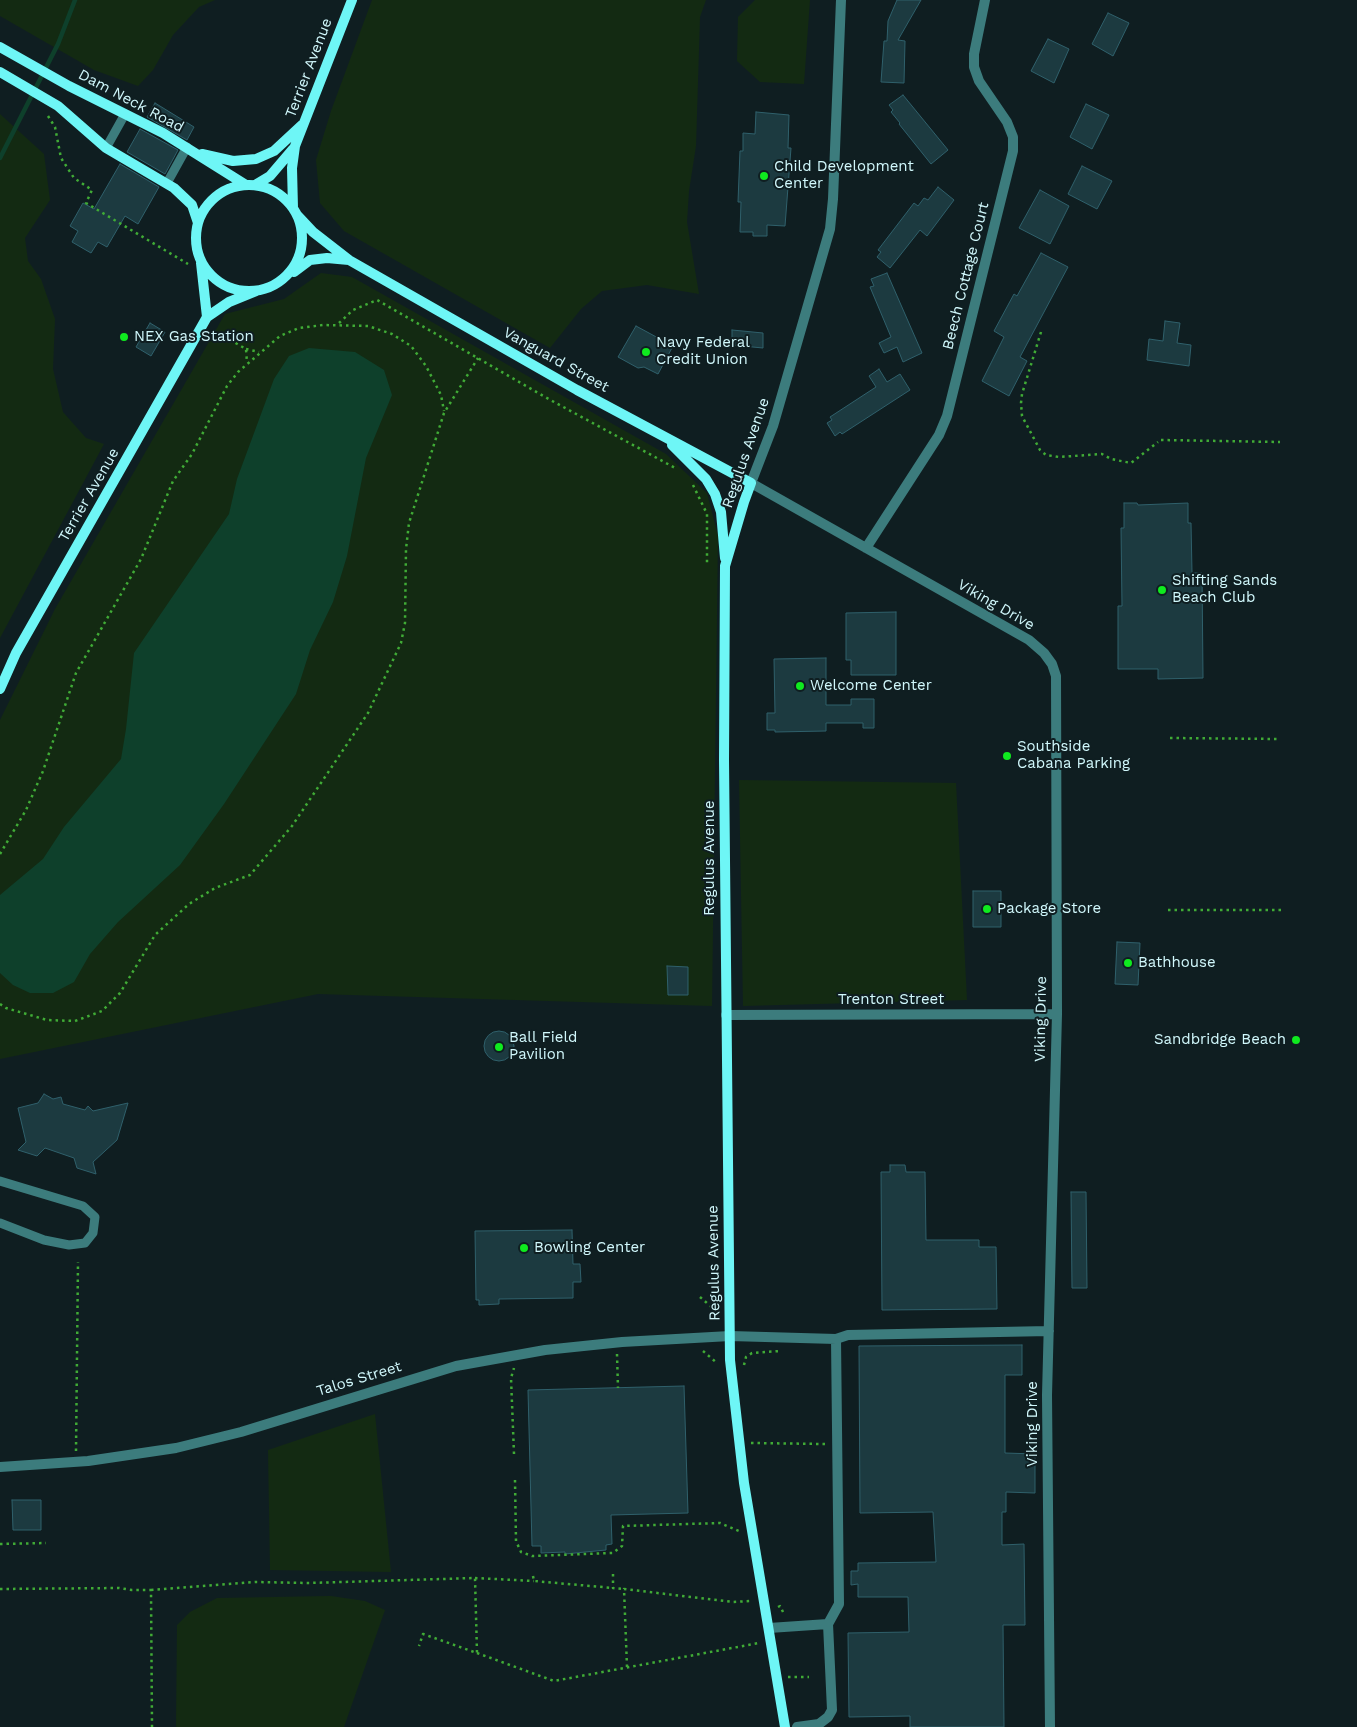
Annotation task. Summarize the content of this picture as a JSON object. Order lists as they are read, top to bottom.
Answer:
{
  "streets": {
    "street": [
      "Terrier Avenue",
      "Dam Neck Road",
      "Beech Cottage Court",
      "Vanguard Street",
      "Regulus Avenue",
      "Viking Drive",
      "Trenton Street",
      "Talos Street"
    ]
  },
  "crossings": [
    ["Terrier Avenue", "Dam Neck Road"],
    ["Terrier Avenue", "Vanguard Street"],
    ["Dam Neck Road", "Vanguard Street"],
    ["Beech Cottage Court", "Viking Drive"],
    ["Vanguard Street", "Regulus Avenue"],
    ["Vanguard Street", "Viking Drive"],
    ["Regulus Avenue", "Viking Drive"],
    ["Regulus Avenue", "Trenton Street"],
    ["Regulus Avenue", "Talos Street"],
    ["Viking Drive", "Trenton Street"],
    ["Viking Drive", "Talos Street"]
  ],
  "places": [
    "Child Development Center",
    "NEX Gas Station",
    "Navy Federal Credit Union",
    "Shifting Sands Beach Club",
    "Welcome Center",
    "Southside Cabana Parking",
    "Package Store",
    "Bathhouse",
    "Sandbridge Beach",
    "Ball Field Pavilion",
    "Bowling Center"
  ]
}
